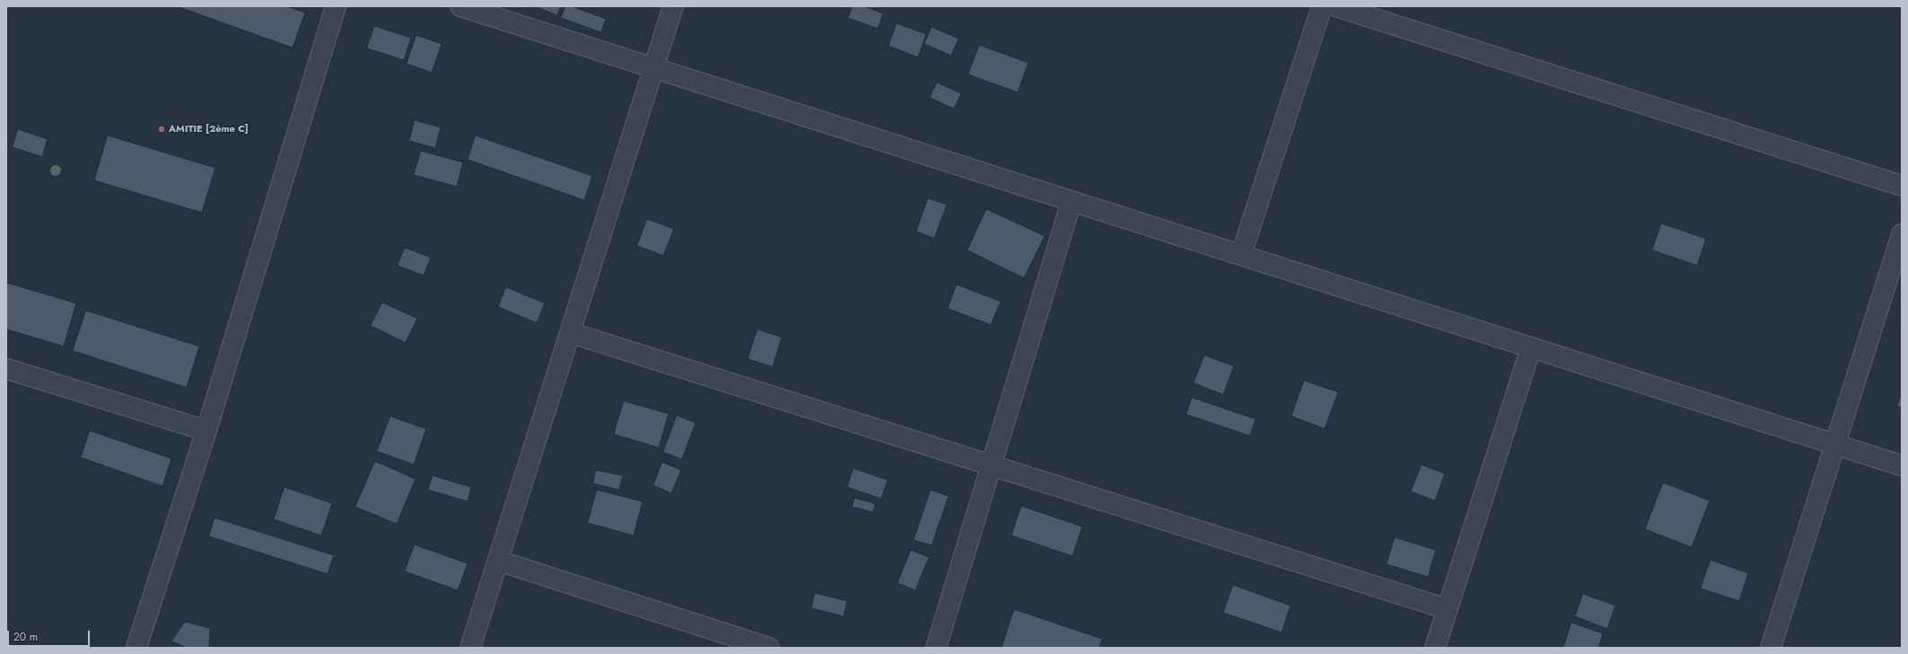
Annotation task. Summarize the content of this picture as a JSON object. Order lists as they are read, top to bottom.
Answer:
{
  "places": ["AMITIE [2ème C]"],
  "scale_bar": "20 m"
}
